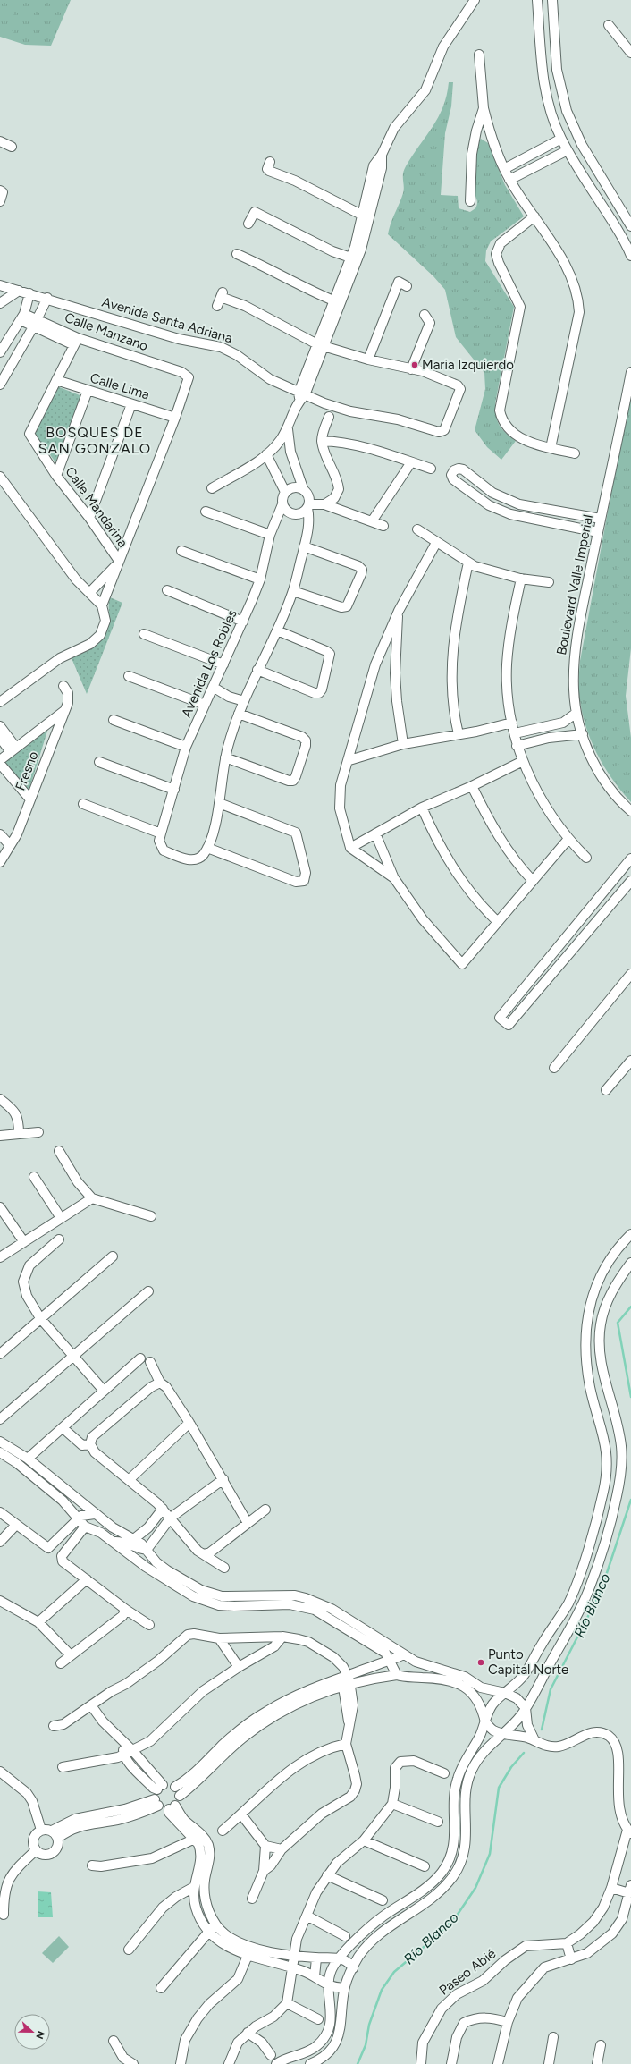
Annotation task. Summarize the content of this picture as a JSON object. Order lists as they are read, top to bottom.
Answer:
{
  "streets": {
    "street": [
      "Avenida Santa Adriana",
      "Calle Manzano",
      "Calle Lima",
      "Calle Mandarina",
      "Boulevard Valle Imperial",
      "Avenida Los Robles",
      "Fresno",
      "Paseo Abié"
    ]
  },
  "crossings": [
    ["Calle Manzano", "Calle Lima"],
    ["Calle Manzano", "Calle Mandarina"],
    ["Calle Lima", "Calle Mandarina"]
  ],
  "districts": ["BOSQUES DE SAN GONZALO"],
  "water": ["Río Blanco"],
  "places": ["Maria Izquierdo", "Punto Capital Norte"],
  "north": "right"
}
